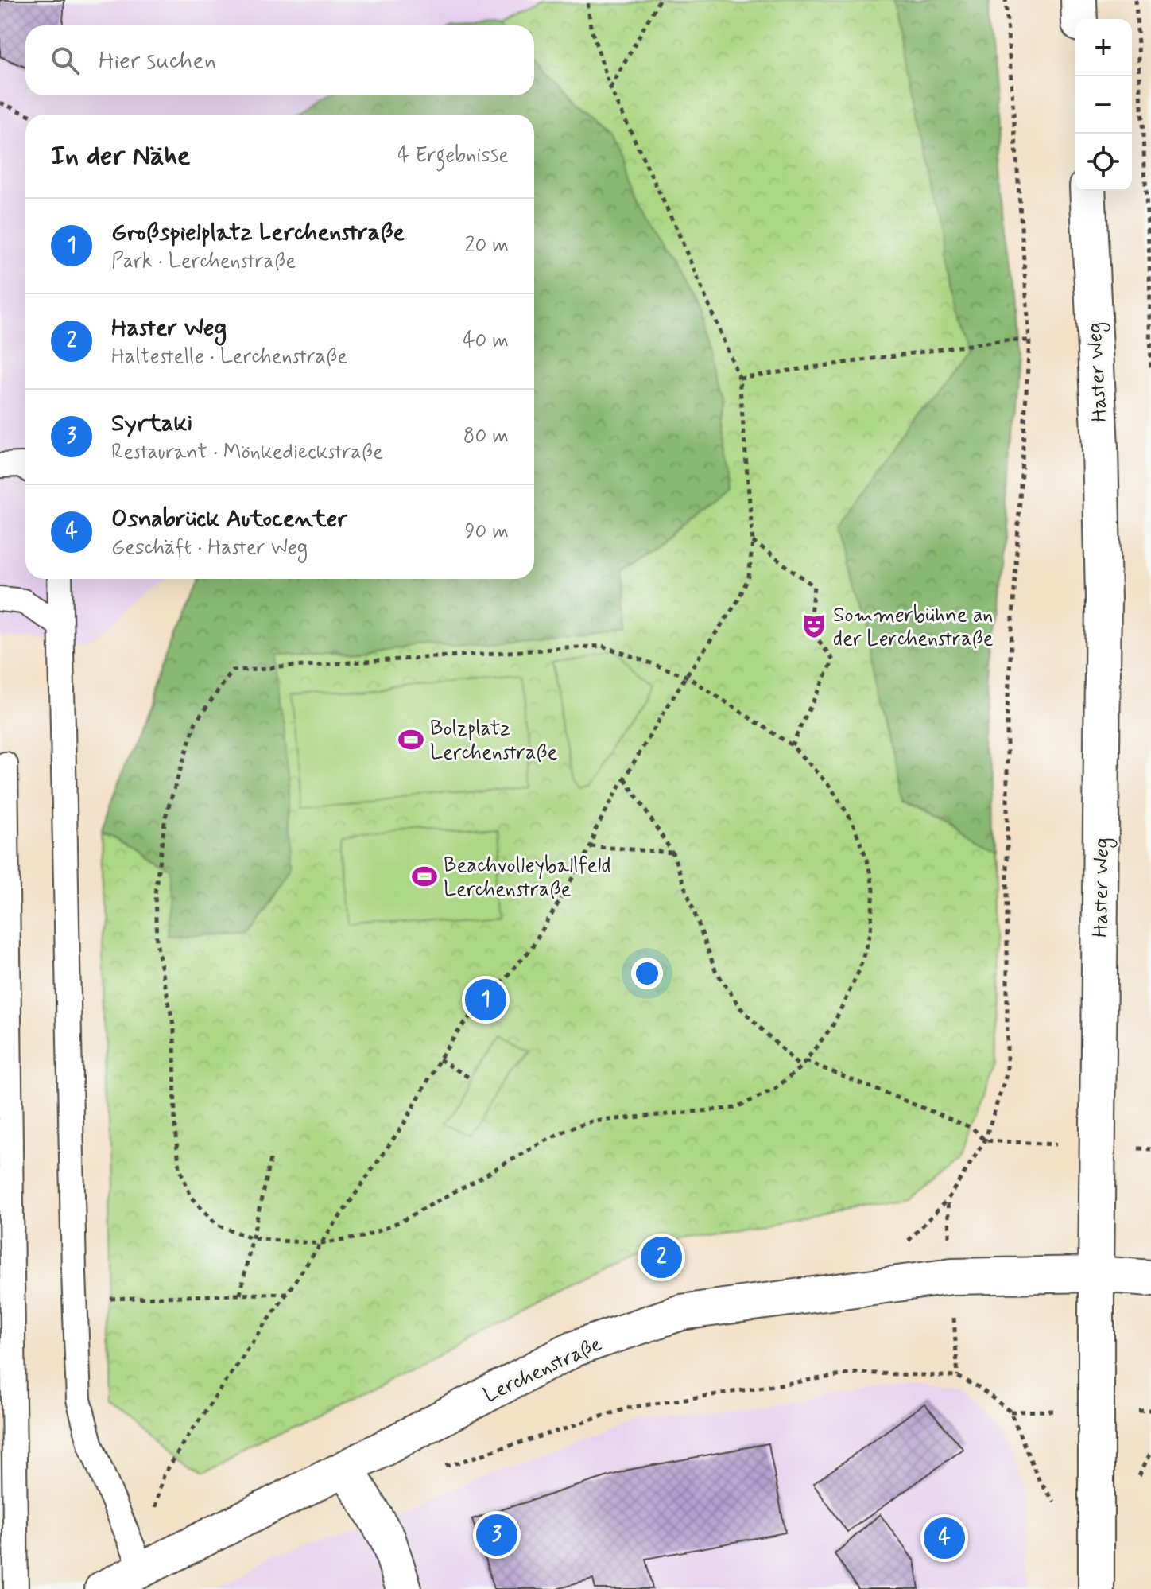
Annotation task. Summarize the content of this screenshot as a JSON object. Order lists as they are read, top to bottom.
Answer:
{
  "streets": {
    "street": ["Haster Weg", "Lerchenstraße"]
  },
  "crossings": [
    ["Haster Weg", "Lerchenstraße"]
  ],
  "places": {
    "theatre": ["Sommerbühne an der Lerchenstraße"],
    "sports": ["Bolzplatz Lerchenstraße", "Beachvolleyballfeld Lerchenstraße"]
  },
  "page": {
    "map_buttons": ["+", "−"],
    "search": "Hier suchen",
    "heading": ["In der Nähe", "4 Ergebnisse"],
    "list": [
      {
        "mark": "1",
        "name": "Großspielplatz Lerchenstraße",
        "note": "Park · Lerchenstraße",
        "value": "20 m"
      },
      {
        "mark": "2",
        "name": "Haster Weg",
        "note": "Haltestelle · Lerchenstraße",
        "value": "40 m"
      },
      {
        "mark": "3",
        "name": "Syrtaki",
        "note": "Restaurant · Mönkedieckstraße",
        "value": "80 m"
      },
      {
        "mark": "4",
        "name": "Osnabrück Autocenter",
        "note": "Geschäft · Haster Weg",
        "value": "90 m"
      }
    ],
    "pins": [
      "1",
      "2",
      "3",
      "4"
    ]
  }
}
